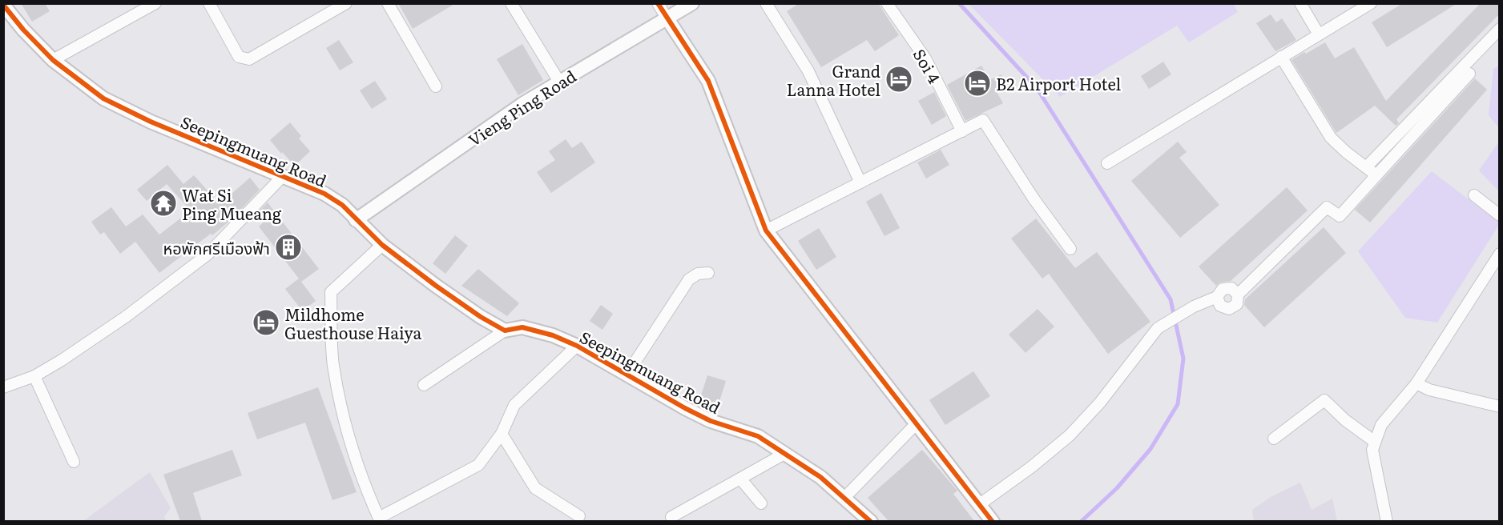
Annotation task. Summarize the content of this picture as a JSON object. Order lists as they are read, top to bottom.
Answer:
{
  "streets": {
    "street": ["Soi 4", "Vieng Ping Road", "Seepingmuang Road"]
  },
  "crossings": [
    ["Vieng Ping Road", "Seepingmuang Road"]
  ],
  "places": {
    "hotel": ["Grand Lanna Hotel", "B2 Airport Hotel", "Mildhome Guesthouse Haiya"],
    "temple": ["Wat Si Ping Mueang"],
    "building": ["หอพักศรีเมืองฟ้า"]
  }
}
